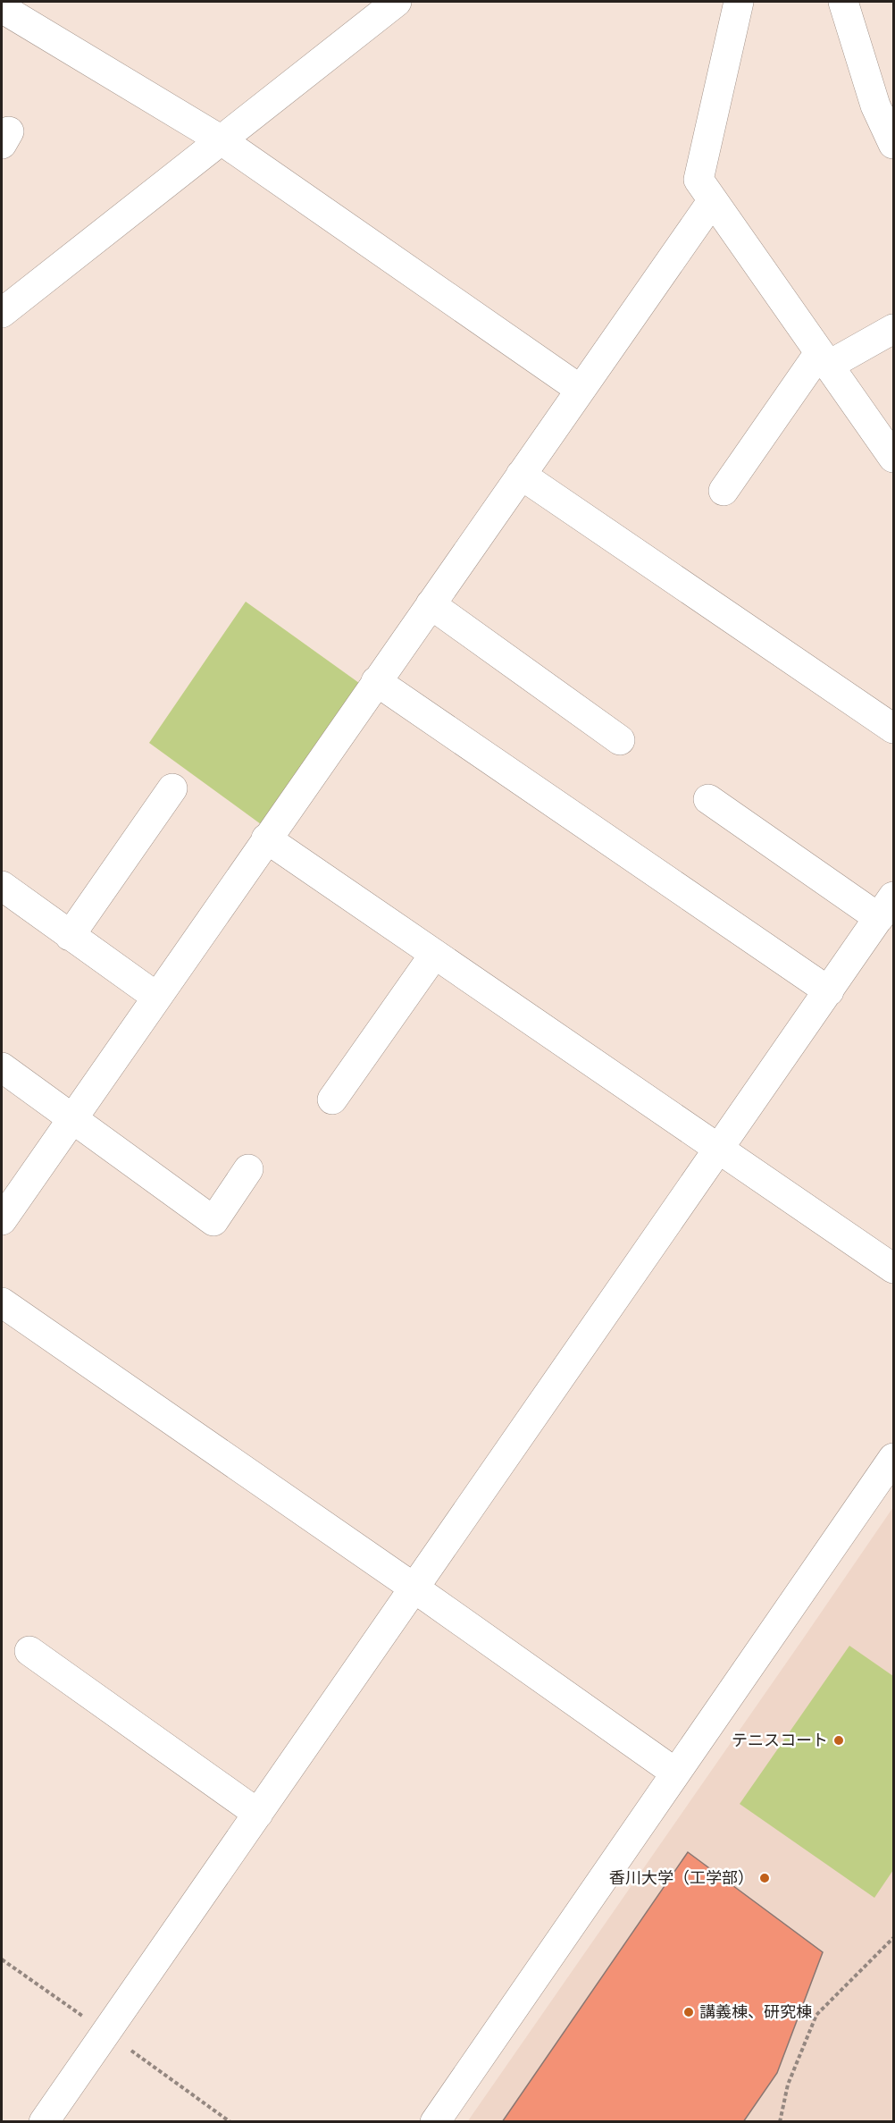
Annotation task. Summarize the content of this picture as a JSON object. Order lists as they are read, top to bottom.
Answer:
{
  "places": ["テニスコート", "香川大学（工学部）", "講義棟、研究棟"]
}
